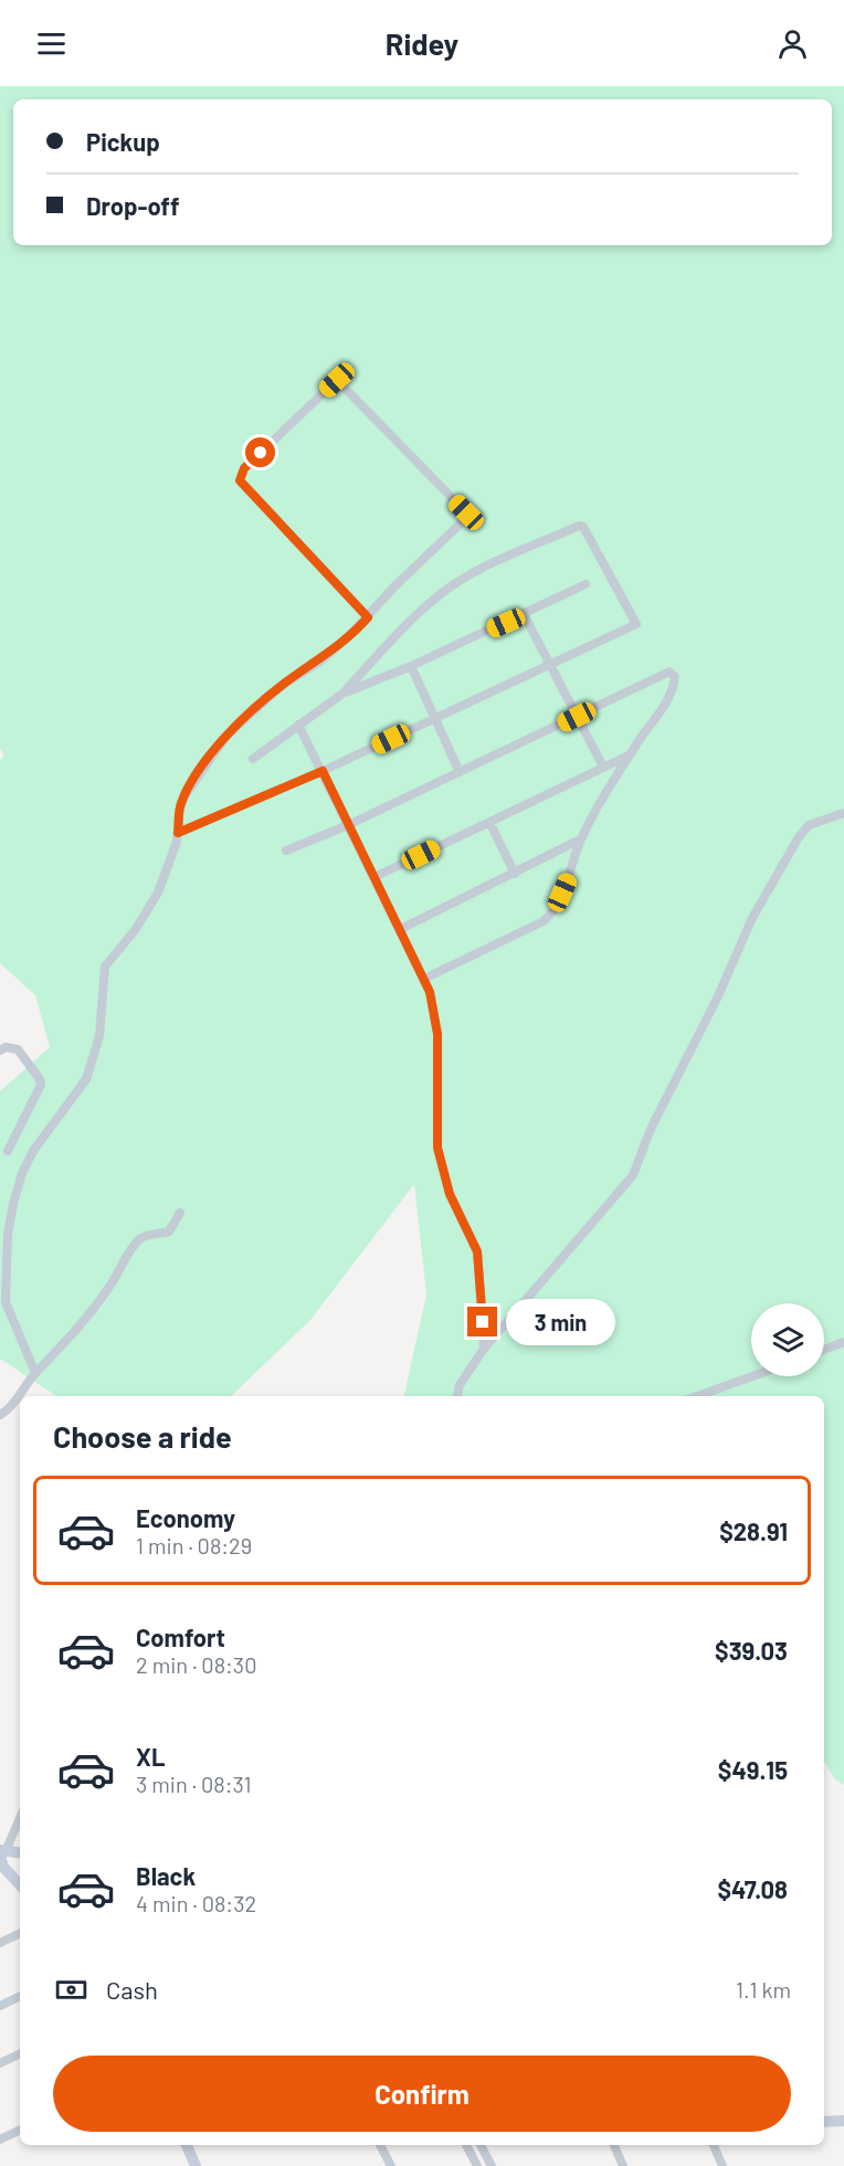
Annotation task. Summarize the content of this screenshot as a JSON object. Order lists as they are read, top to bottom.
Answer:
{
  "page": {
    "header": "Ridey",
    "banner": ["Pickup", "Drop-off"],
    "bubble": "3 min",
    "heading": "Choose a ride",
    "list": [
      {
        "name": "Economy",
        "note": "1 min · 08:29",
        "value": "$28.91"
      },
      {
        "name": "Comfort",
        "note": "2 min · 08:30",
        "value": "$39.03"
      },
      {
        "name": "XL",
        "note": "3 min · 08:31",
        "value": "$49.15"
      },
      {
        "name": "Black",
        "note": "4 min · 08:32",
        "value": "$47.08"
      }
    ],
    "pay": ["Cash", "1.1 km"],
    "buttons": "Confirm"
  }
}
